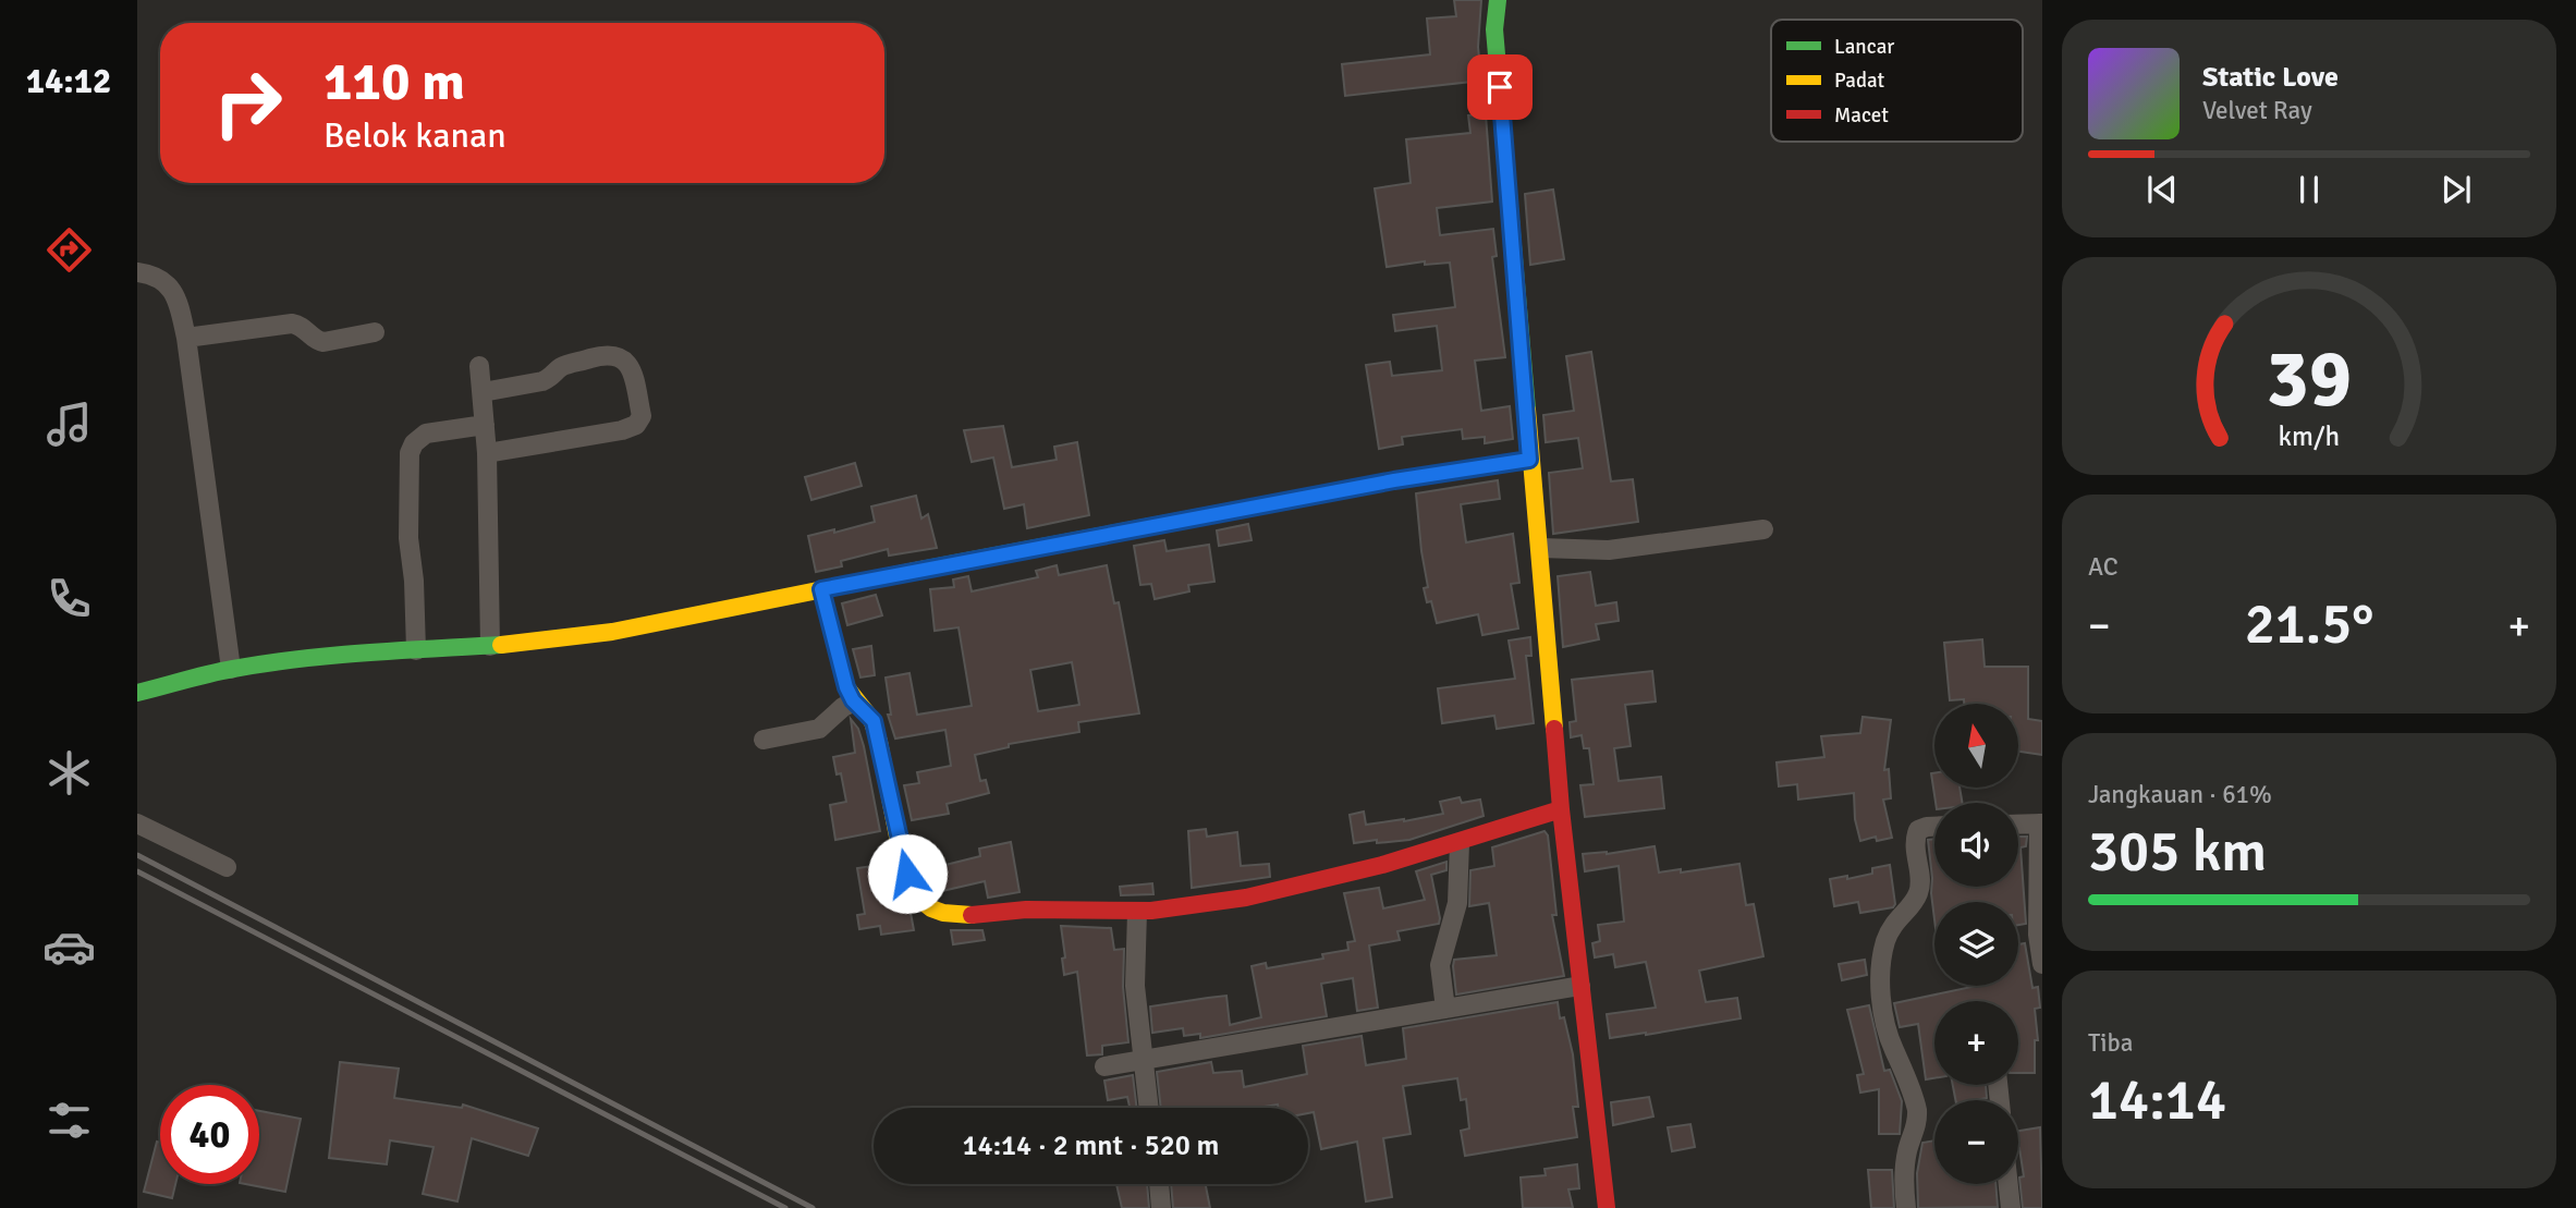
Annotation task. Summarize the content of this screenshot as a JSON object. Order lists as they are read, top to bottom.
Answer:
{
  "legend": ["Lancar", "Padat", "Macet"],
  "north": "top",
  "page": {
    "tabs": "14:12",
    "turn": ["110 m", "Belok kanan"],
    "song": ["Static Love", "Velvet Ray"],
    "tile": [
      "AC",
      ["Jangkauan · 61%", "305 km"],
      ["Tiba", "14:14"]
    ],
    "heat": ["−", "21.5°", "+"],
    "map_buttons": ["+", "−"],
    "limit": "40",
    "trip": "14:14 · 2 mnt · 520 m",
    "gauge": ["39", "km/h"]
  }
}
